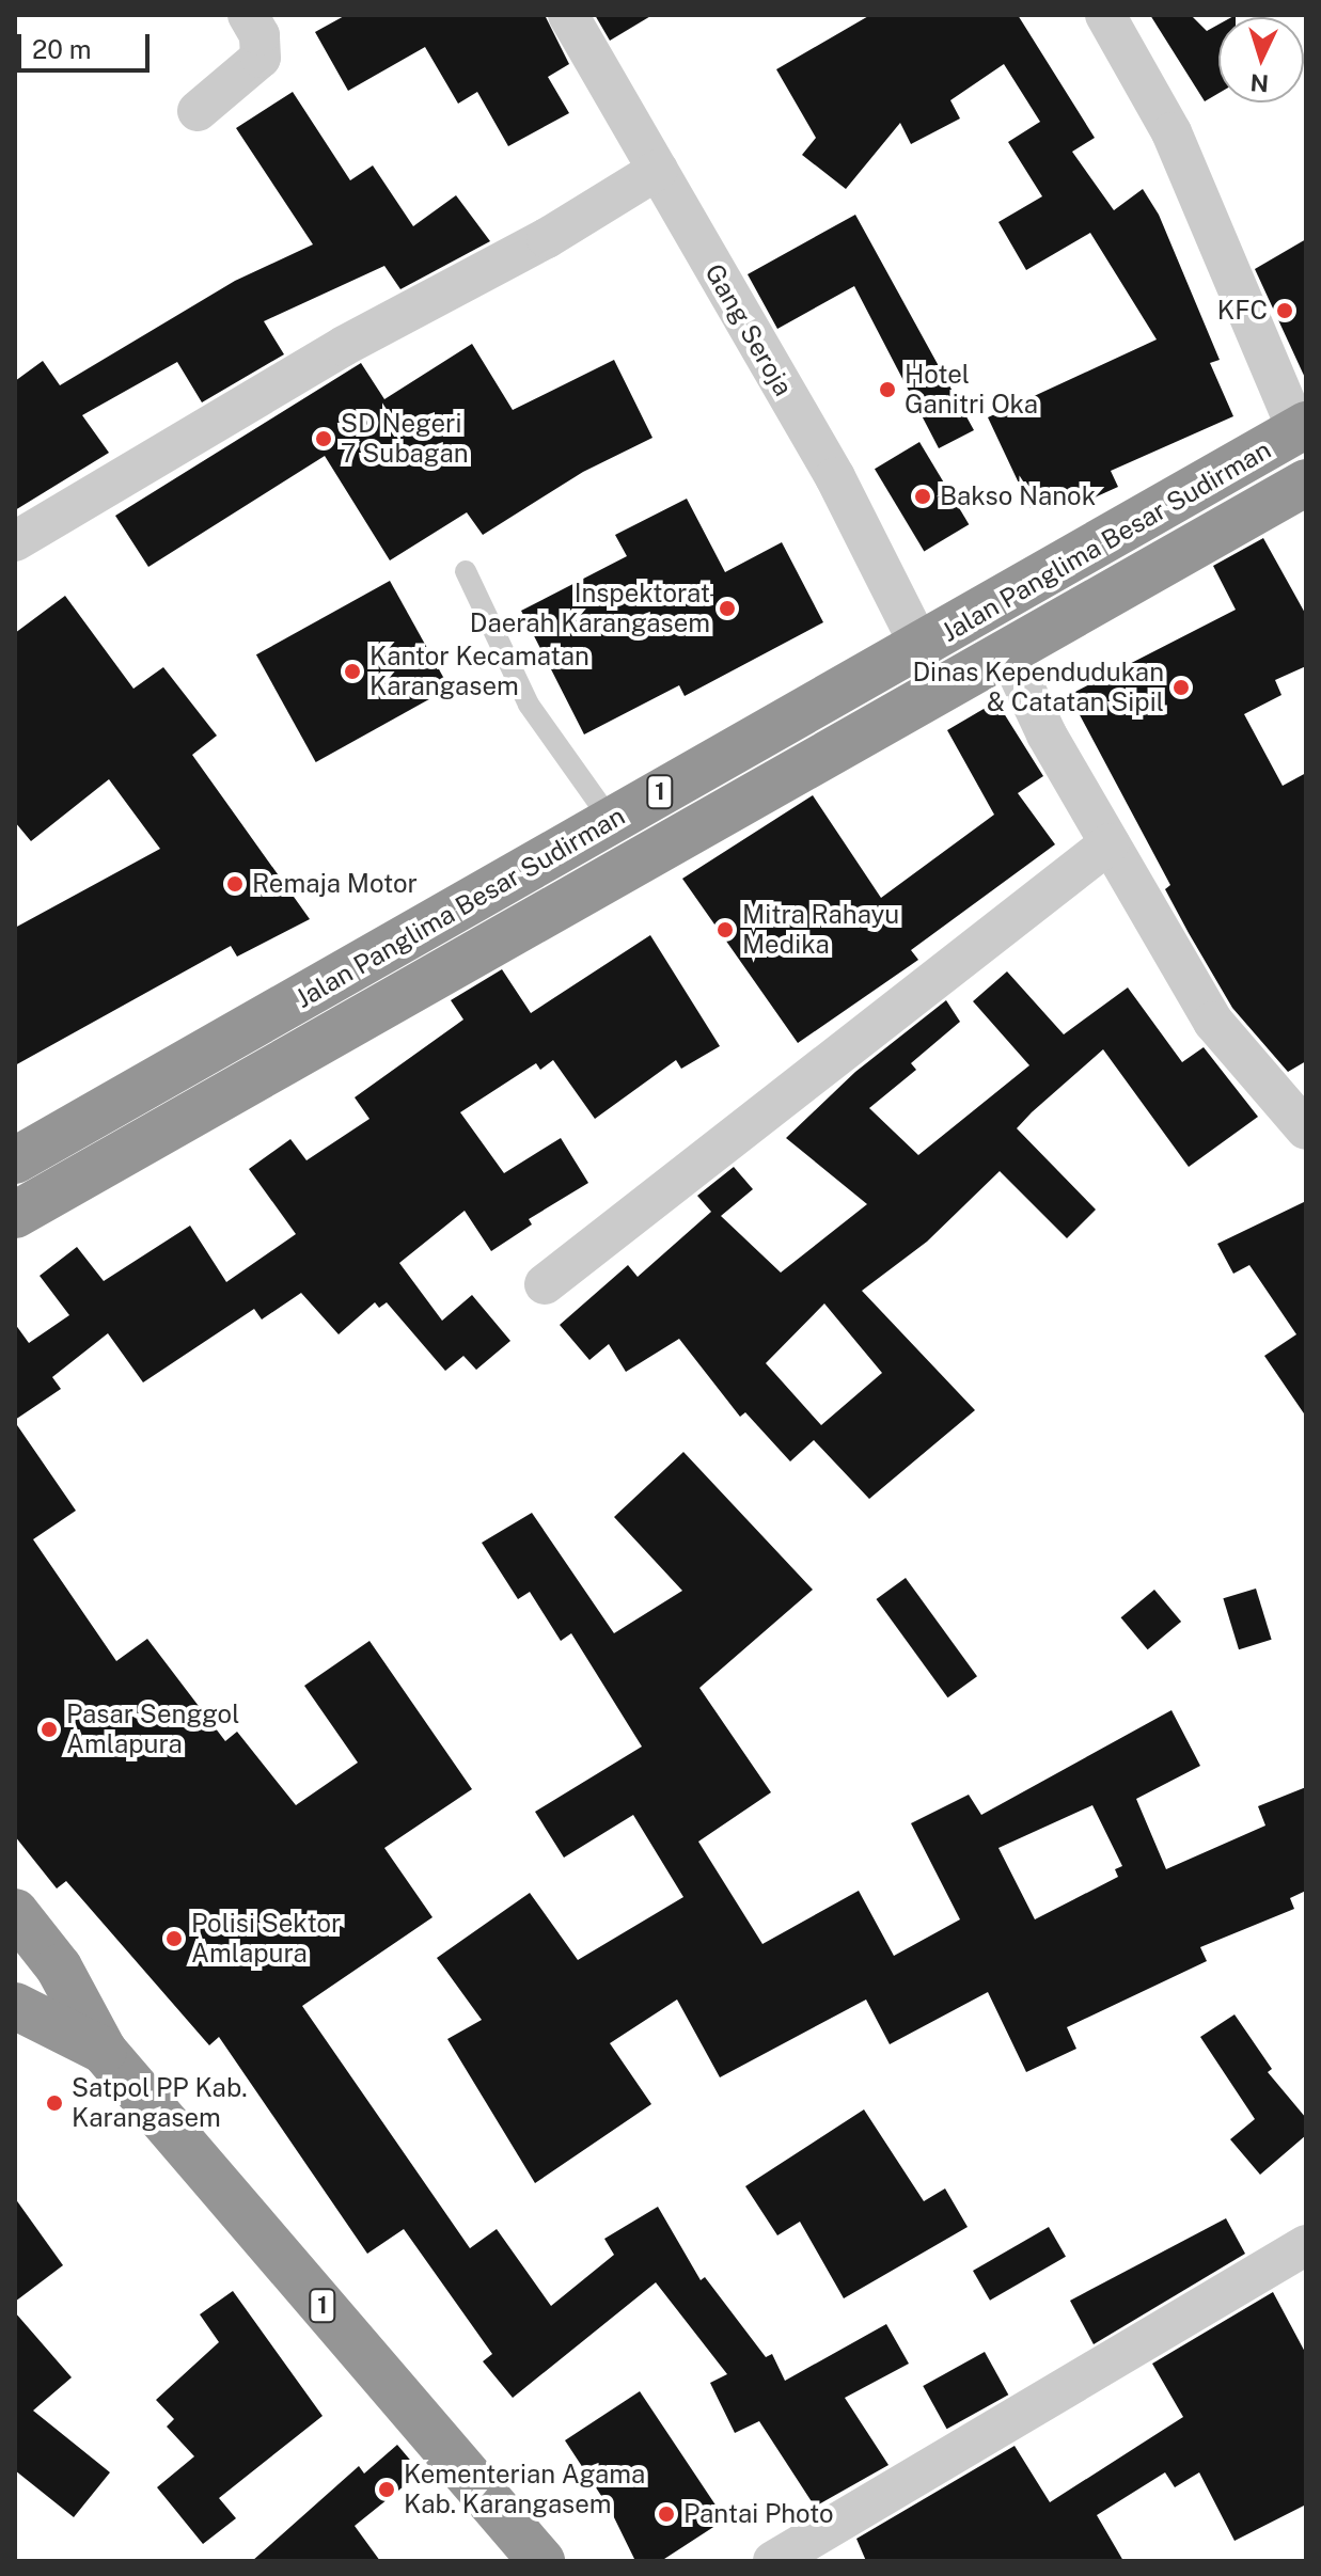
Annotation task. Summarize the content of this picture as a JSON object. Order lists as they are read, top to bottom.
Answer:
{
  "streets": {
    "highway": ["Jalan Panglima Besar Sudirman", "1"],
    "street": ["Gang Seroja"]
  },
  "crossings": [
    ["Gang Seroja", "Jalan Panglima Besar Sudirman"]
  ],
  "places": [
    "KFC",
    "Hotel Ganitri Oka",
    "SD Negeri 7 Subagan",
    "Bakso Nanok",
    "Inspektorat Daerah Karangasem",
    "Kantor Kecamatan Karangasem",
    "Dinas Kependudukan & Catatan Sipil",
    "Remaja Motor",
    "Mitra Rahayu Medika",
    "Pasar Senggol Amlapura",
    "Polisi Sektor Amlapura",
    "Satpol PP Kab. Karangasem",
    "Kementerian Agama Kab. Karangasem",
    "Pantai Photo"
  ],
  "scale_bar": "20 m",
  "north": "bottom"
}
